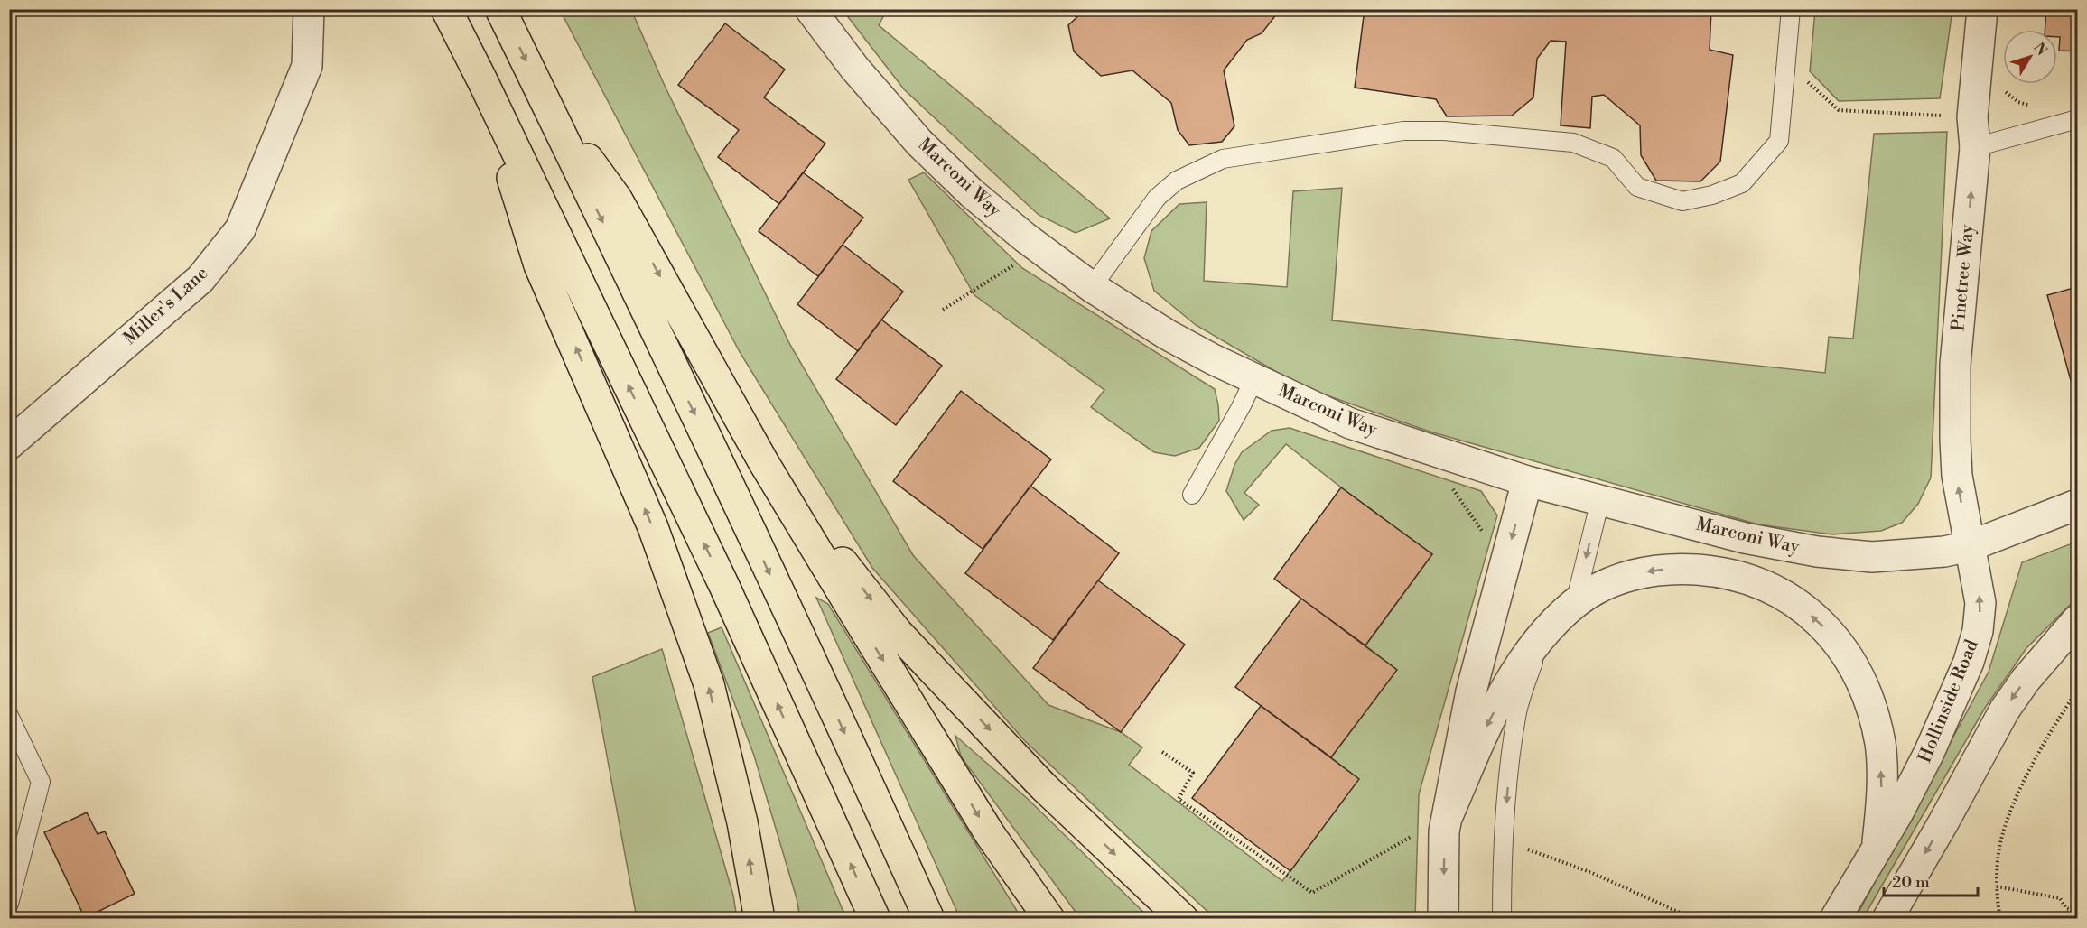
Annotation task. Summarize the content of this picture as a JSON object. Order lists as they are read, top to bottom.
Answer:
{
  "streets": {
    "street": [
      "Marconi Way",
      "Pinetree Way",
      "Miller's Lane",
      "Hollinside Road"
    ]
  },
  "crossings": [
    ["Marconi Way", "Pinetree Way"],
    ["Marconi Way", "Hollinside Road"],
    ["Pinetree Way", "Hollinside Road"]
  ],
  "one_way": ["Pinetree Way"],
  "scale_bar": "20 m",
  "north": "top right"
}
